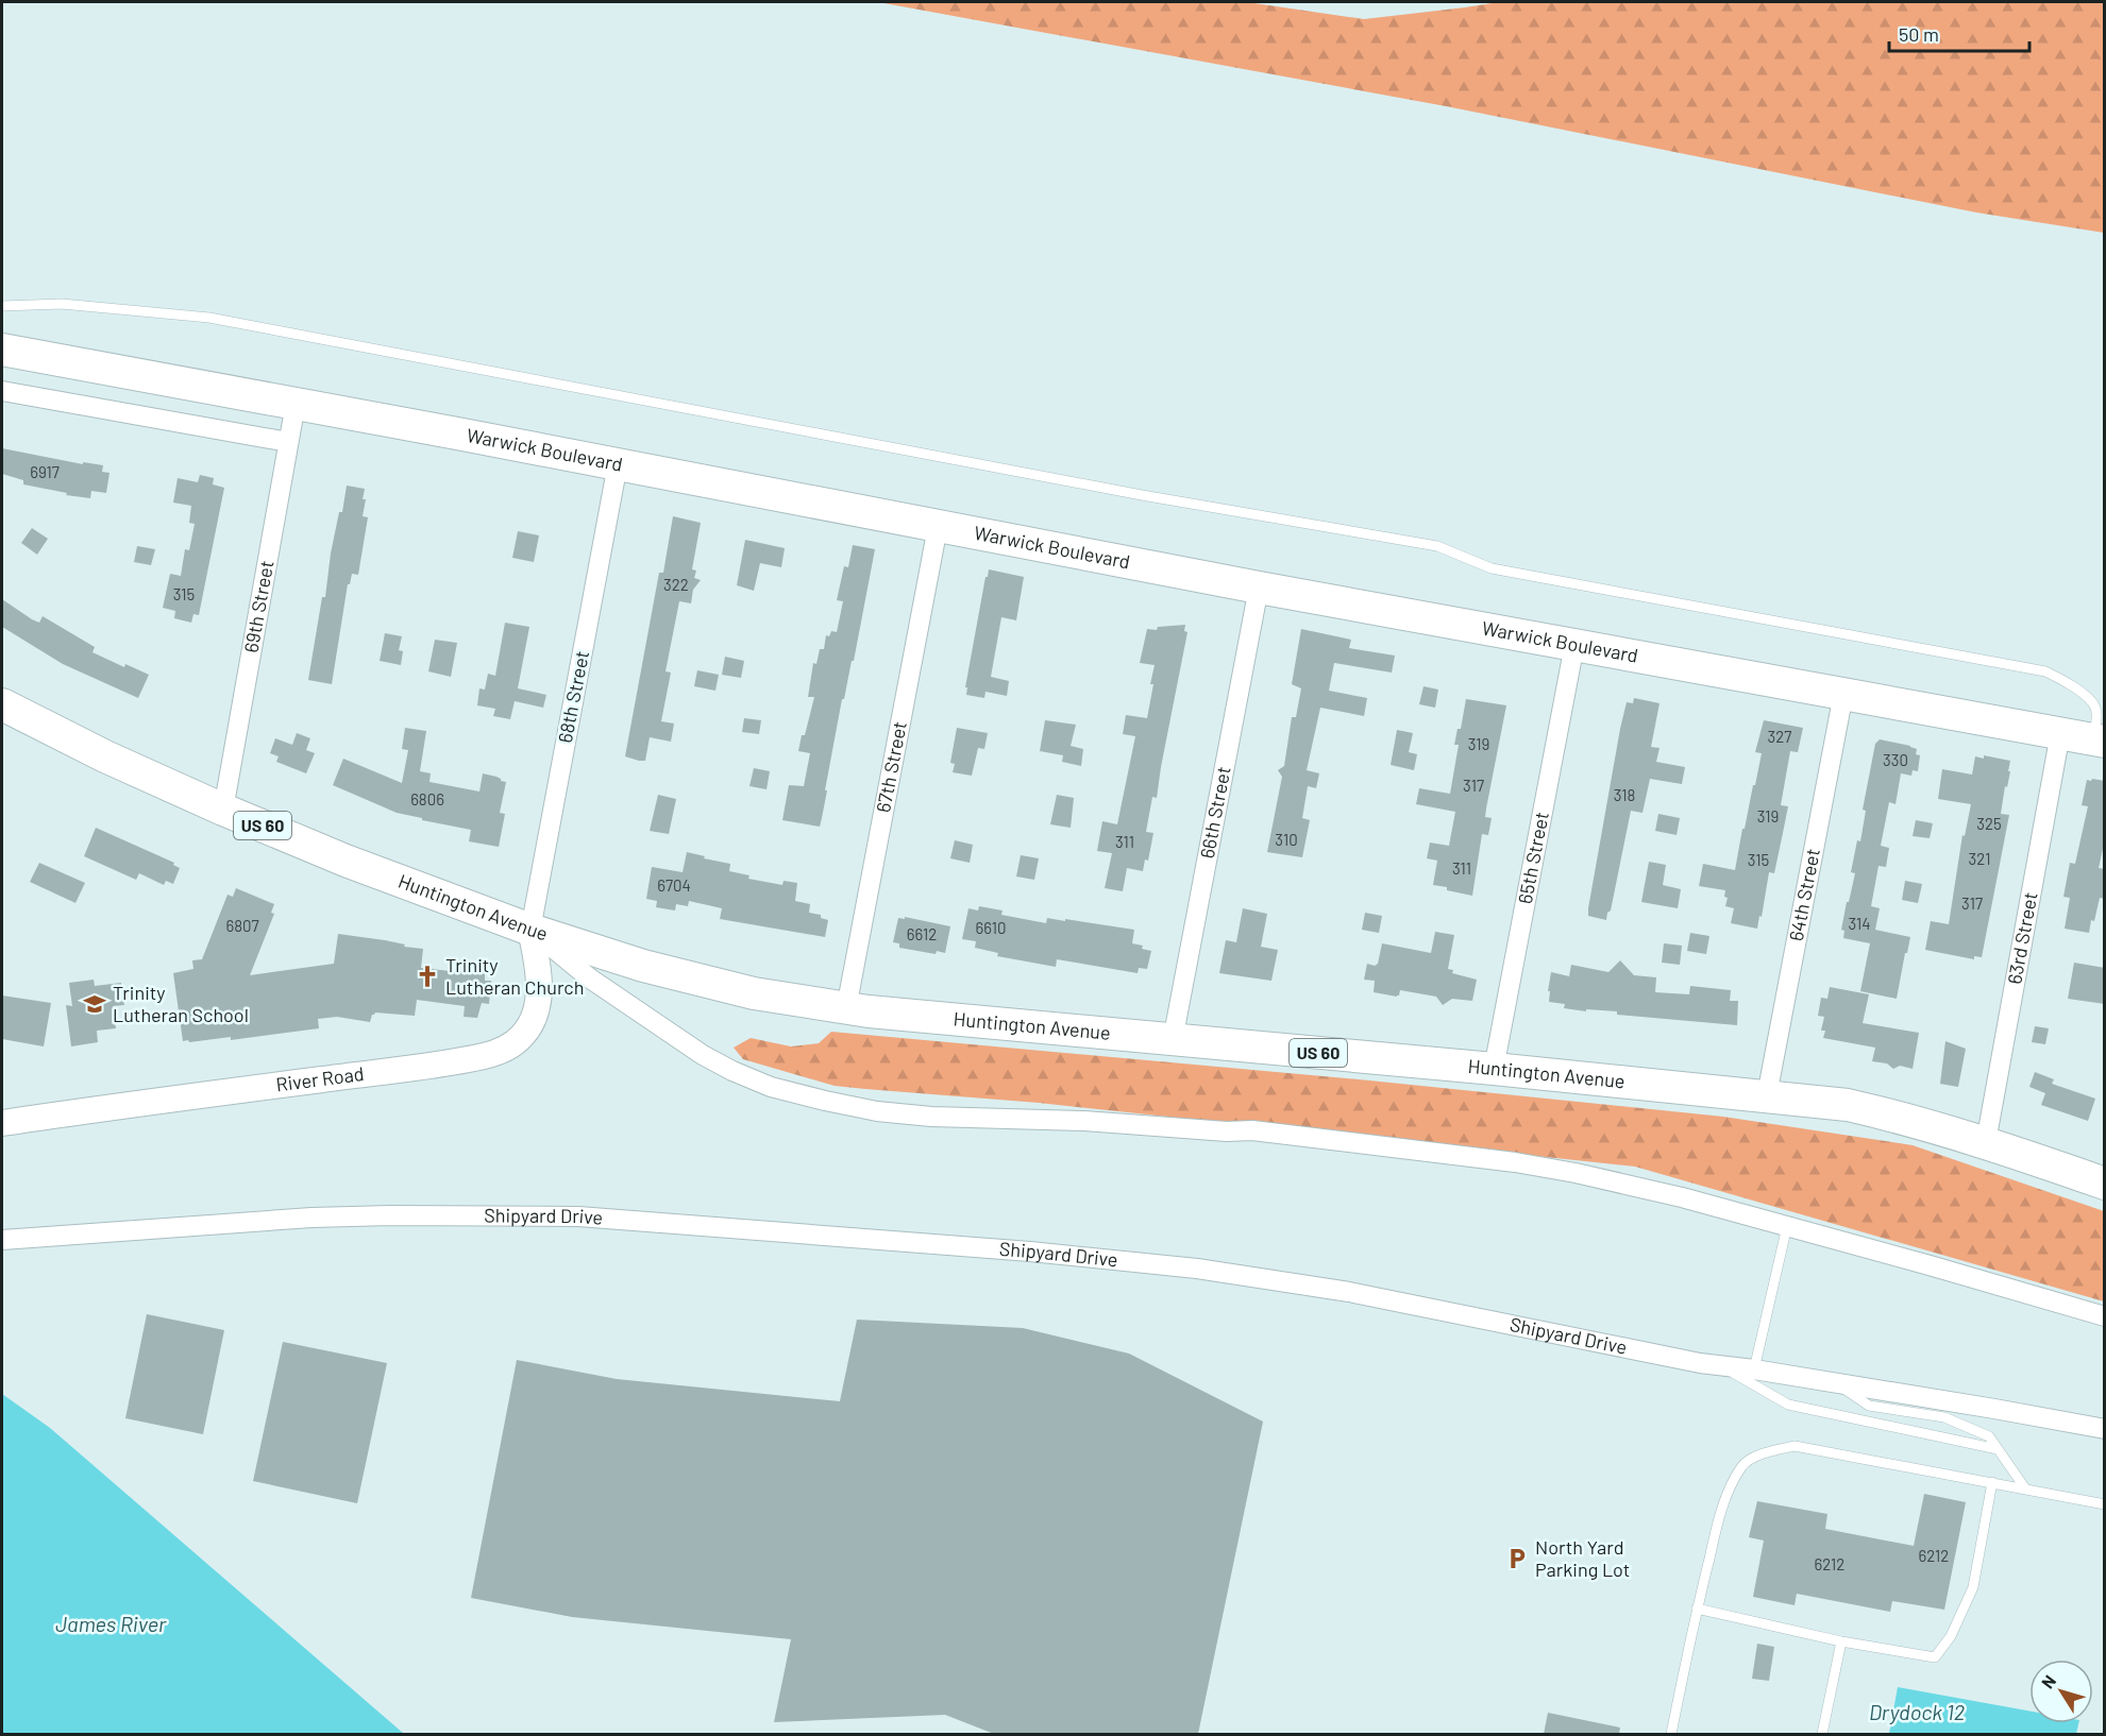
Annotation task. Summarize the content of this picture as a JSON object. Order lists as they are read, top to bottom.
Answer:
{
  "streets": {
    "main road": ["Warwick Boulevard", "US 60", "Huntington Avenue"],
    "street": [
      "69th Street",
      "68th Street",
      "67th Street",
      "66th Street",
      "65th Street",
      "64th Street",
      "63rd Street",
      "River Road",
      "Shipyard Drive"
    ]
  },
  "crossings": [
    ["Warwick Boulevard", "69th Street"],
    ["Warwick Boulevard", "68th Street"],
    ["Warwick Boulevard", "67th Street"],
    ["Warwick Boulevard", "66th Street"],
    ["Warwick Boulevard", "65th Street"],
    ["Warwick Boulevard", "64th Street"],
    ["Warwick Boulevard", "63rd Street"],
    ["69th Street", "Huntington Avenue"],
    ["68th Street", "Huntington Avenue"],
    ["68th Street", "River Road"],
    ["67th Street", "Huntington Avenue"],
    ["66th Street", "Huntington Avenue"],
    ["65th Street", "Huntington Avenue"],
    ["64th Street", "Huntington Avenue"],
    ["Huntington Avenue", "63rd Street"],
    ["Huntington Avenue", "River Road"]
  ],
  "water": ["James River", "Drydock 12"],
  "places": {
    "church": ["Trinity Lutheran Church"],
    "school or university": ["Trinity Lutheran School"],
    "parking": ["North Yard Parking Lot"]
  },
  "house_numbers": [
    "6917",
    "322",
    "315",
    "327",
    "319",
    "330",
    "317",
    "318",
    "6806",
    "319",
    "325",
    "310",
    "311",
    "321",
    "315",
    "311",
    "6704",
    "317",
    "314",
    "6807",
    "6610",
    "6612",
    "6212",
    "6212"
  ],
  "scale_bar": "50 m",
  "north": "top left"
}
